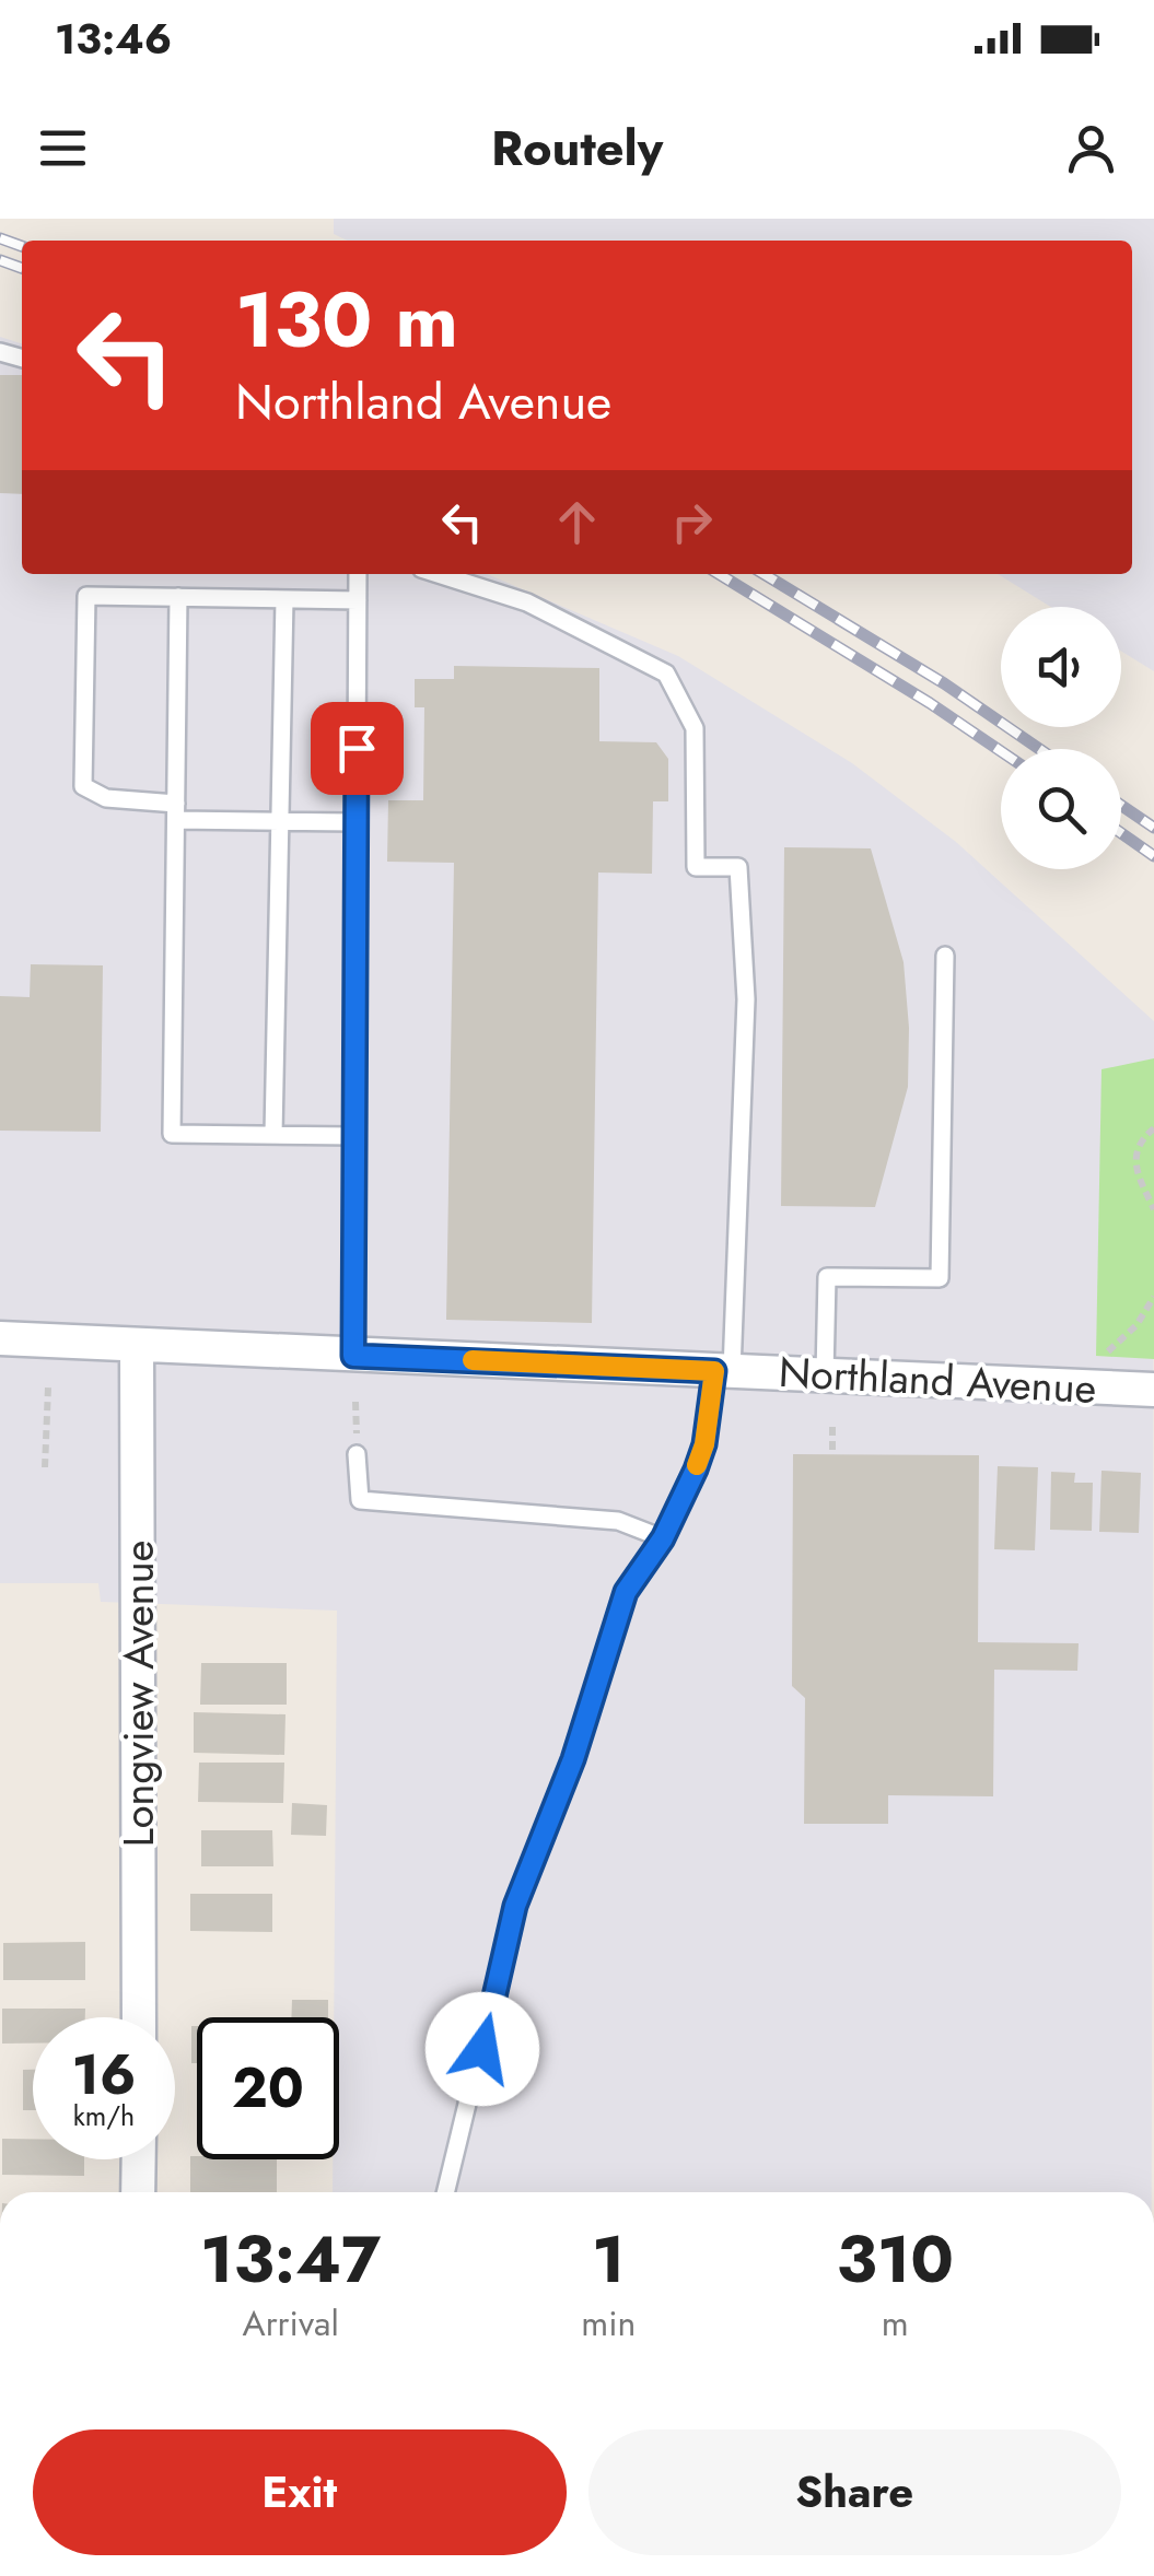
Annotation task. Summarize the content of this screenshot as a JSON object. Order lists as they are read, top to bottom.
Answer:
{
  "streets": {
    "street": ["Northland Avenue", "Longview Avenue"]
  },
  "crossings": [
    ["Northland Avenue", "Longview Avenue"]
  ],
  "page": {
    "status": "13:46",
    "header": "Routely",
    "turn": ["130 m", "Northland Avenue"],
    "speed": "16 km/h",
    "limit": "20",
    "eta": [
      "13:47",
      "Arrival",
      "1",
      "min",
      "310",
      "m"
    ],
    "buttons": ["Exit", "Share"]
  }
}
